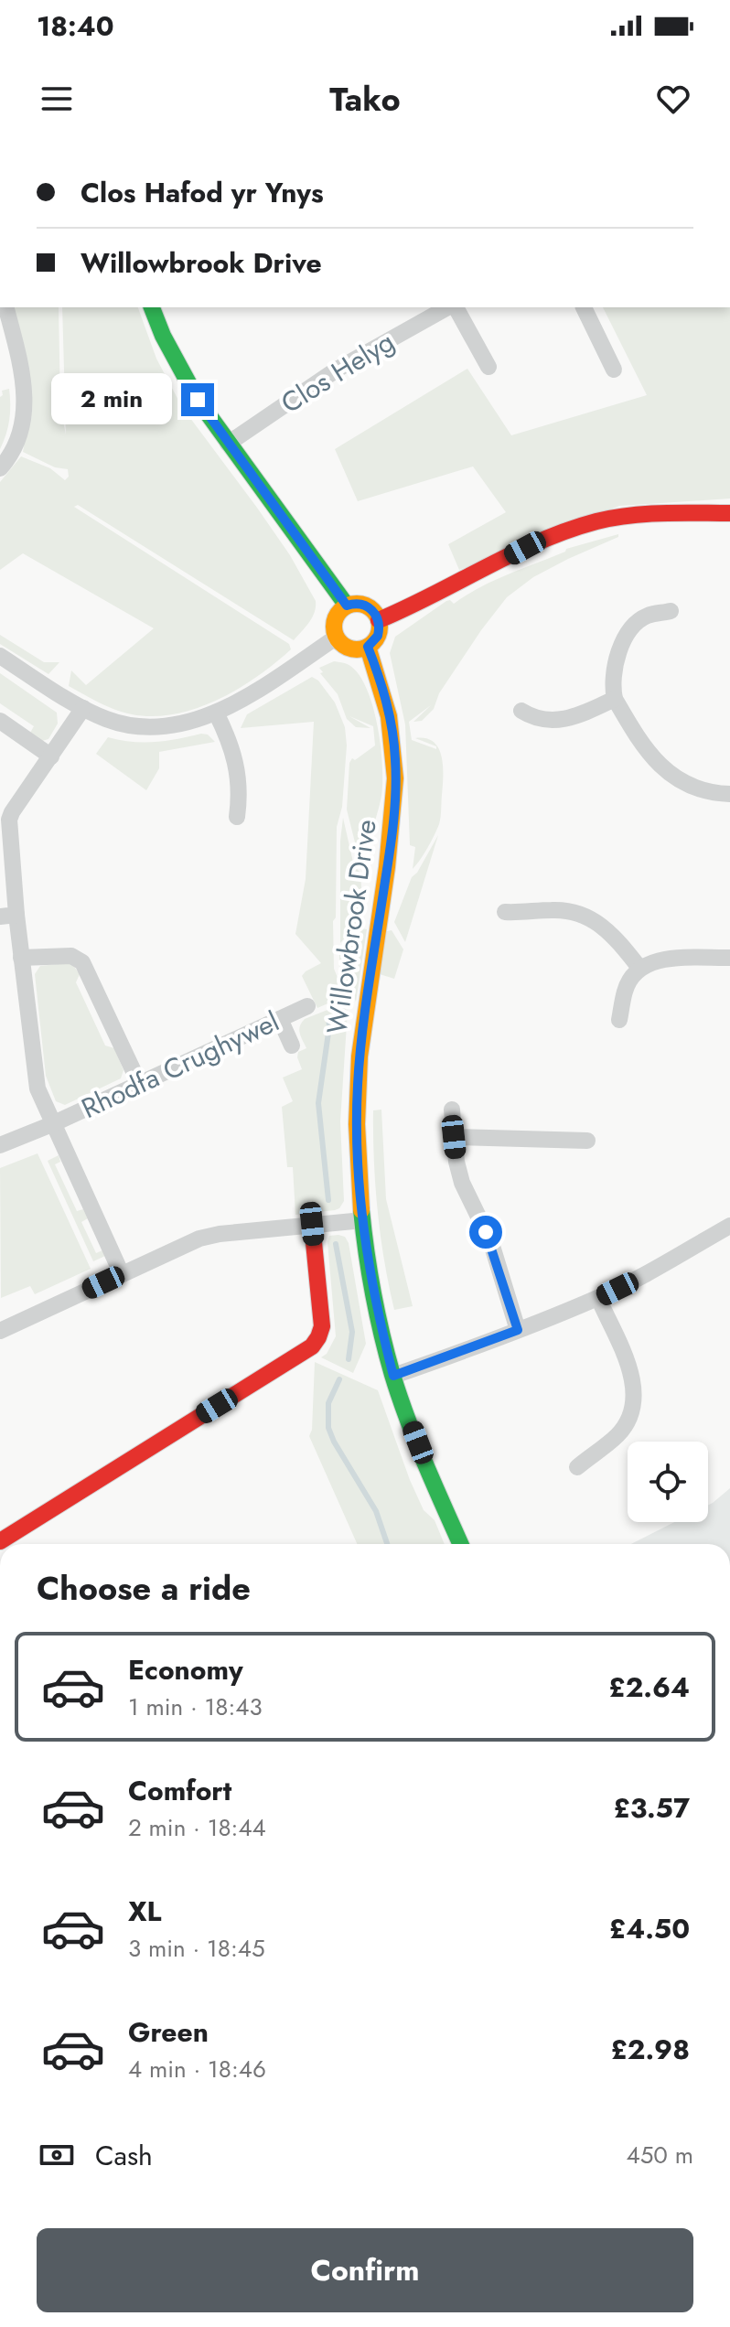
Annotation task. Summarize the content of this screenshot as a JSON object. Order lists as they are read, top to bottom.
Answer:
{
  "streets": {
    "street": ["Clos Helyg", "Willowbrook Drive", "Rhodfa Crughywel"]
  },
  "page": {
    "status": "18:40",
    "header": "Tako",
    "banner": ["Clos Hafod yr Ynys", "Willowbrook Drive"],
    "bubble": "2 min",
    "heading": "Choose a ride",
    "list": [
      {
        "name": "Economy",
        "note": "1 min · 18:43",
        "value": "£2.64"
      },
      {
        "name": "Comfort",
        "note": "2 min · 18:44",
        "value": "£3.57"
      },
      {
        "name": "XL",
        "note": "3 min · 18:45",
        "value": "£4.50"
      },
      {
        "name": "Green",
        "note": "4 min · 18:46",
        "value": "£2.98"
      }
    ],
    "pay": ["Cash", "450 m"],
    "buttons": "Confirm"
  }
}
